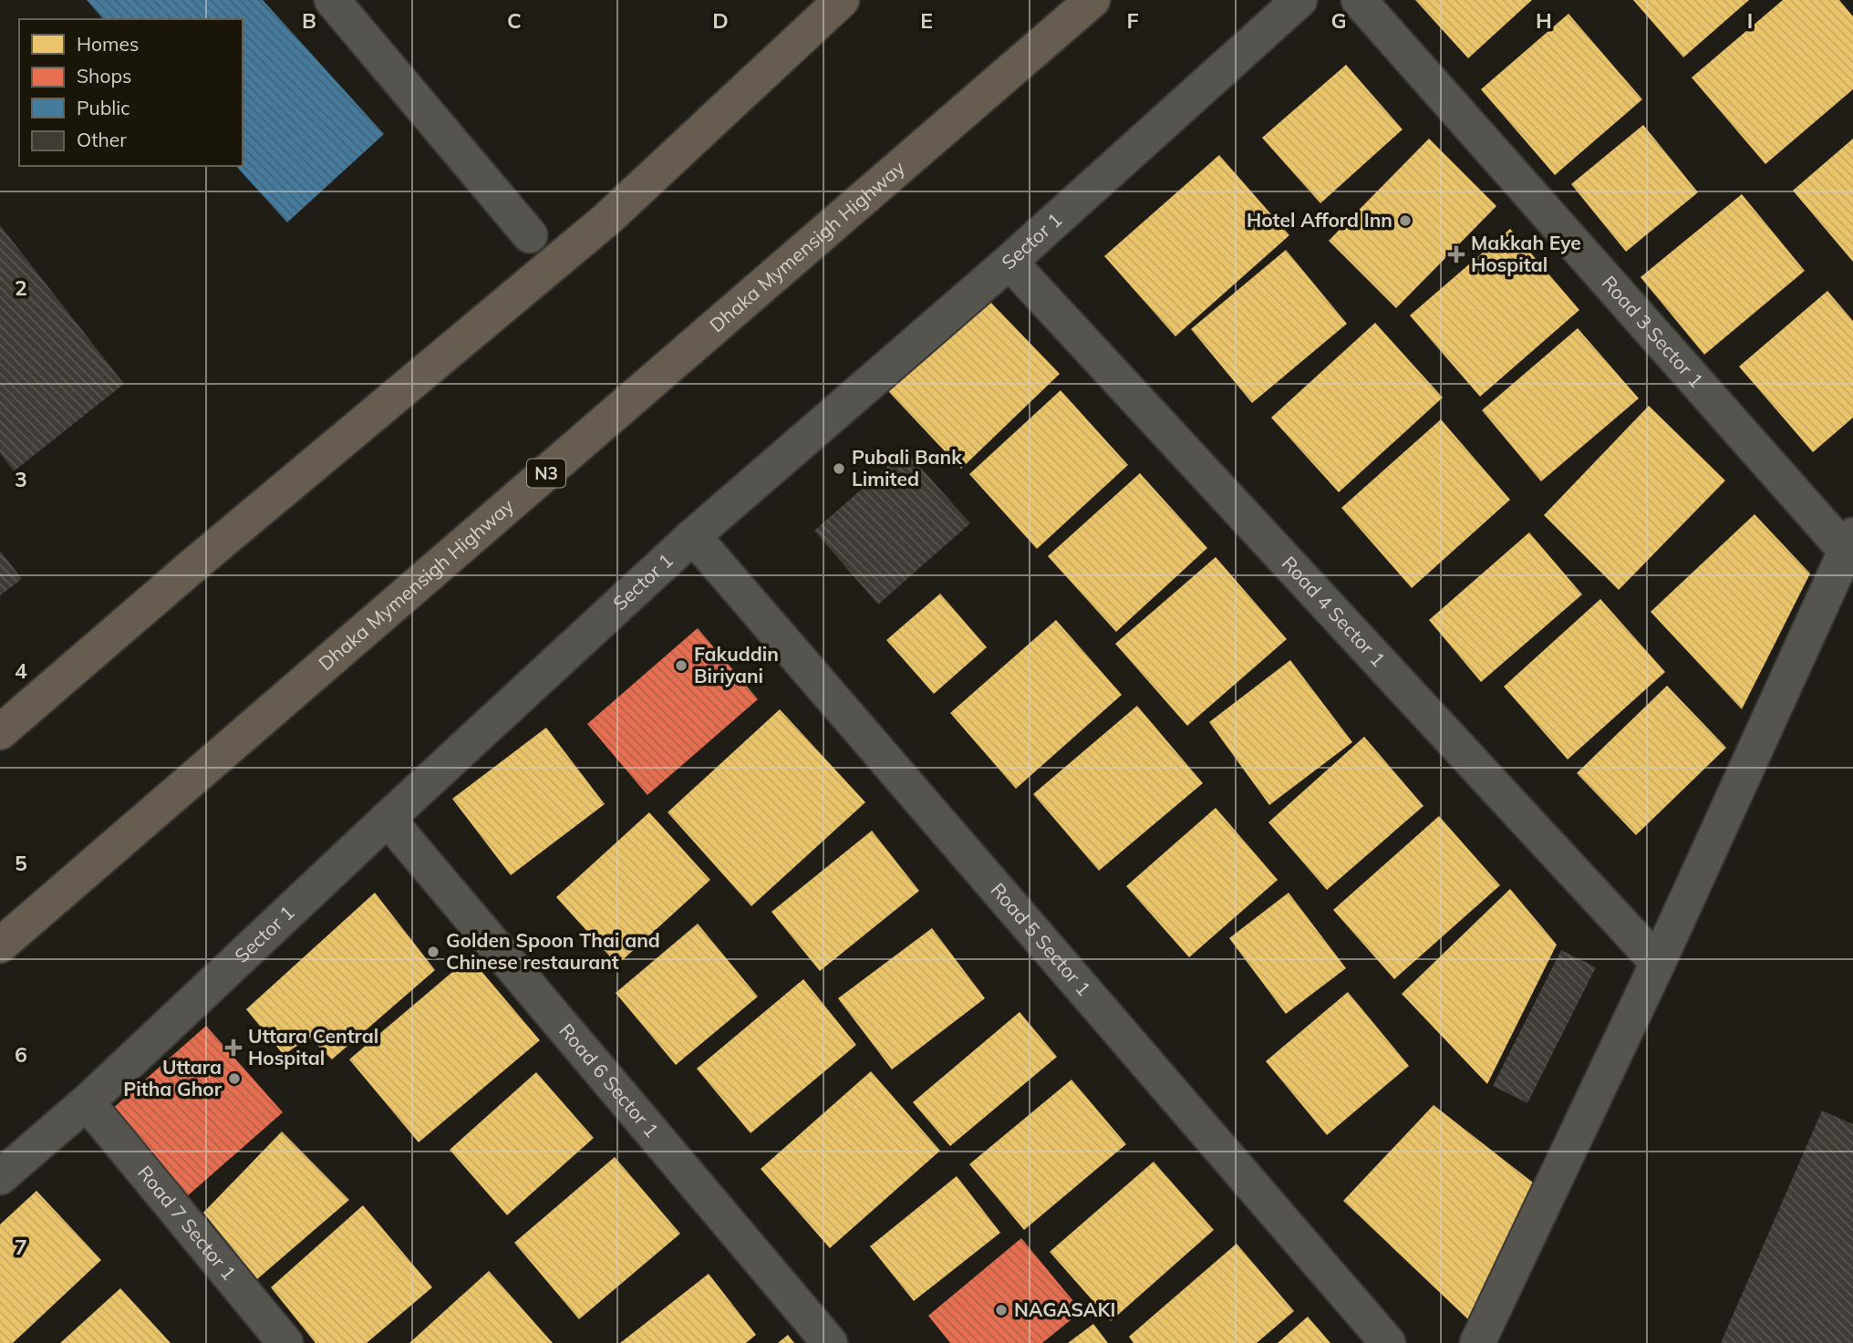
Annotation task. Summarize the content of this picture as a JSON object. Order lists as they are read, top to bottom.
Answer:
{
  "streets": {
    "highway": ["Dhaka Mymensigh Highway", "N3"],
    "street": [
      "Sector 1",
      "Road 3 Sector 1",
      "Road 4 Sector 1",
      "Road 5 Sector 1",
      "Road 6 Sector 1",
      "Road 7 Sector 1"
    ]
  },
  "crossings": [
    ["Sector 1", "Road 4 Sector 1"],
    ["Sector 1", "Road 5 Sector 1"],
    ["Sector 1", "Road 6 Sector 1"],
    ["Sector 1", "Road 7 Sector 1"]
  ],
  "places": {
    "other": [
      "Hotel Afford Inn",
      "Pubali Bank Limited",
      "Fakuddin Biriyani",
      "Golden Spoon Thai and Chinese restaurant",
      "Uttara Pitha Ghor",
      "NAGASAKI"
    ],
    "health": ["Makkah Eye Hospital", "Uttara Central Hospital"]
  },
  "legend": [
    "Homes",
    "Shops",
    "Public",
    "Other"
  ],
  "grid": {
    "columns": [
      "B",
      "C",
      "D",
      "E",
      "F",
      "G",
      "H",
      "I"
    ],
    "rows": [
      "2",
      "3",
      "4",
      "5",
      "6",
      "7"
    ]
  }
}
